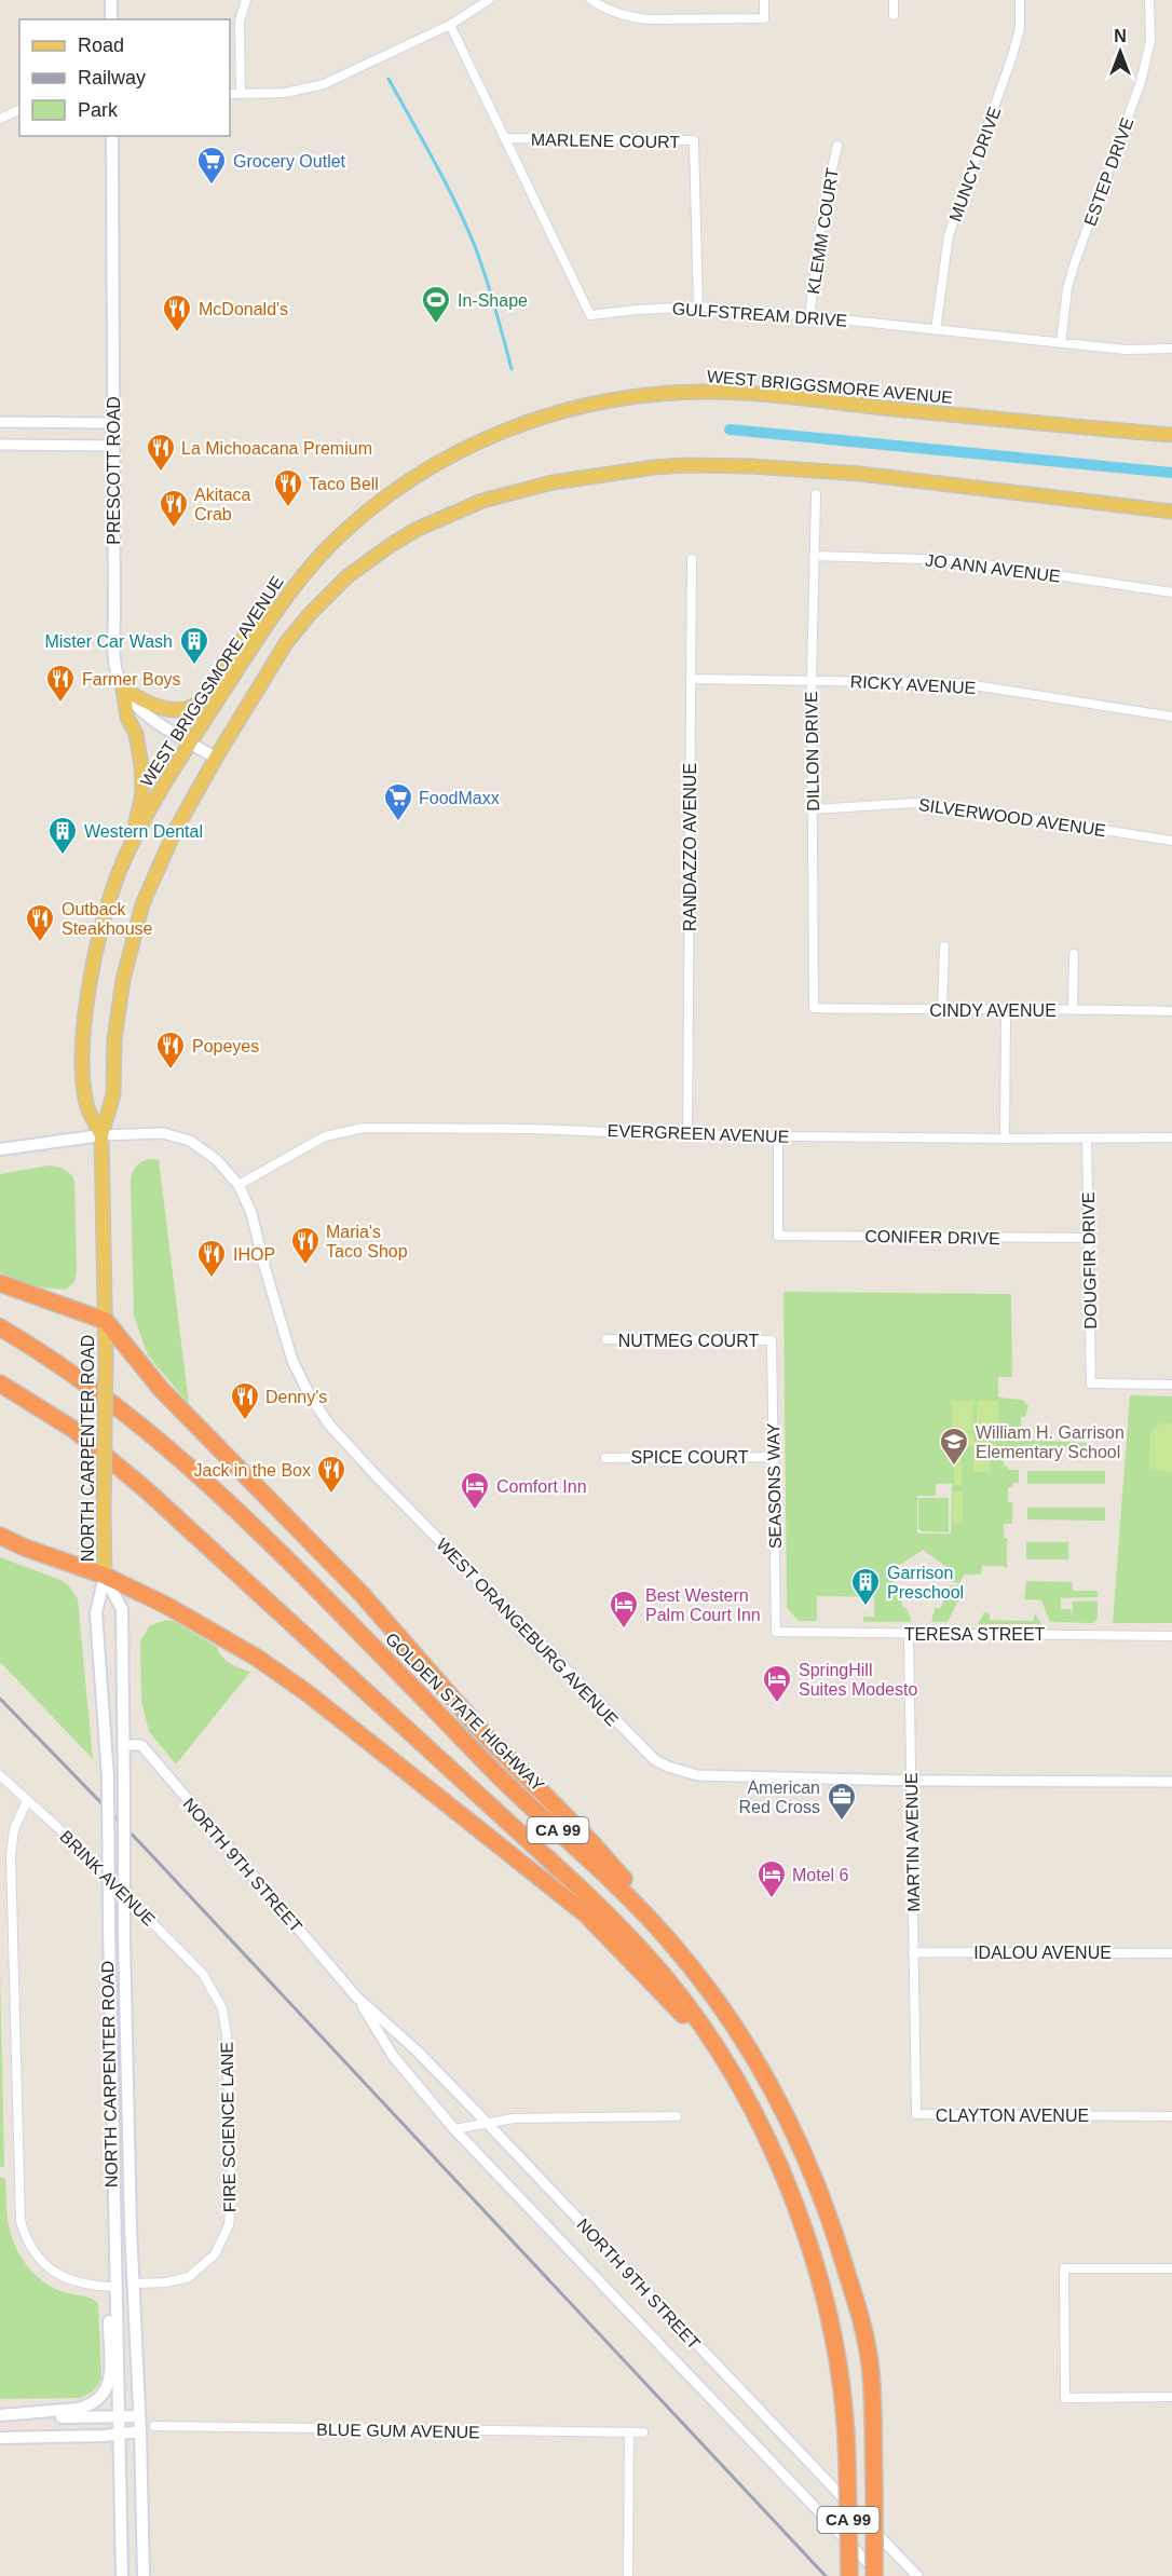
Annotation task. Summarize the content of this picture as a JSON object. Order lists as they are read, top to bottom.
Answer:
{
  "streets": {
    "highway": ["GOLDEN STATE HIGHWAY", "CA 99"],
    "main road": [
      "WEST BRIGGSMORE AVENUE",
      "PRESCOTT ROAD",
      "NORTH CARPENTER ROAD",
      "BLUE GUM AVENUE"
    ],
    "street": [
      "MARLENE COURT",
      "MUNCY DRIVE",
      "ESTEP DRIVE",
      "KLEMM COURT",
      "GULFSTREAM DRIVE",
      "JO ANN AVENUE",
      "RICKY AVENUE",
      "DILLON DRIVE",
      "SILVERWOOD AVENUE",
      "RANDAZZO AVENUE",
      "CINDY AVENUE",
      "EVERGREEN AVENUE",
      "CONIFER DRIVE",
      "DOUGFIR DRIVE",
      "NUTMEG COURT",
      "SPICE COURT",
      "SEASONS WAY",
      "WEST ORANGEBURG AVENUE",
      "TERESA STREET",
      "MARTIN AVENUE",
      "NORTH 9TH STREET",
      "BRINK AVENUE",
      "IDALOU AVENUE",
      "CLAYTON AVENUE",
      "FIRE SCIENCE LANE"
    ]
  },
  "crossings": [
    ["MARLENE COURT", "GULFSTREAM DRIVE"],
    ["MUNCY DRIVE", "GULFSTREAM DRIVE"],
    ["ESTEP DRIVE", "GULFSTREAM DRIVE"],
    ["KLEMM COURT", "GULFSTREAM DRIVE"],
    ["WEST BRIGGSMORE AVENUE", "PRESCOTT ROAD"],
    ["WEST BRIGGSMORE AVENUE", "NORTH CARPENTER ROAD"],
    ["WEST BRIGGSMORE AVENUE", "WEST ORANGEBURG AVENUE"],
    ["JO ANN AVENUE", "DILLON DRIVE"],
    ["RICKY AVENUE", "DILLON DRIVE"],
    ["RICKY AVENUE", "RANDAZZO AVENUE"],
    ["DILLON DRIVE", "SILVERWOOD AVENUE"],
    ["DILLON DRIVE", "CINDY AVENUE"],
    ["RANDAZZO AVENUE", "EVERGREEN AVENUE"],
    ["EVERGREEN AVENUE", "CONIFER DRIVE"],
    ["EVERGREEN AVENUE", "DOUGFIR DRIVE"],
    ["EVERGREEN AVENUE", "WEST ORANGEBURG AVENUE"],
    ["CONIFER DRIVE", "DOUGFIR DRIVE"],
    ["NUTMEG COURT", "SEASONS WAY"],
    ["NORTH CARPENTER ROAD", "NORTH 9TH STREET"],
    ["NORTH CARPENTER ROAD", "FIRE SCIENCE LANE"],
    ["NORTH CARPENTER ROAD", "BLUE GUM AVENUE"],
    ["SPICE COURT", "SEASONS WAY"],
    ["SEASONS WAY", "TERESA STREET"],
    ["WEST ORANGEBURG AVENUE", "MARTIN AVENUE"],
    ["TERESA STREET", "MARTIN AVENUE"],
    ["MARTIN AVENUE", "IDALOU AVENUE"],
    ["MARTIN AVENUE", "CLAYTON AVENUE"],
    ["BRINK AVENUE", "FIRE SCIENCE LANE"]
  ],
  "places": {
    "supermarket": ["Grocery Outlet", "FoodMaxx"],
    "sports": ["In-Shape"],
    "restaurant": [
      "McDonald's",
      "La Michoacana Premium",
      "Taco Bell",
      "Akitaca Crab",
      "Farmer Boys",
      "Outback Steakhouse",
      "Popeyes",
      "Maria's Taco Shop",
      "IHOP",
      "Denny's",
      "Jack in the Box"
    ],
    "building": ["Mister Car Wash", "Western Dental", "Garrison Preschool"],
    "school or university": ["William H. Garrison Elementary School"],
    "hotel": [
      "Comfort Inn",
      "Best Western Palm Court Inn",
      "SpringHill Suites Modesto",
      "Motel 6"
    ],
    "office": ["American Red Cross"]
  },
  "legend": ["Road", "Railway", "Park"],
  "north": "top"
}
